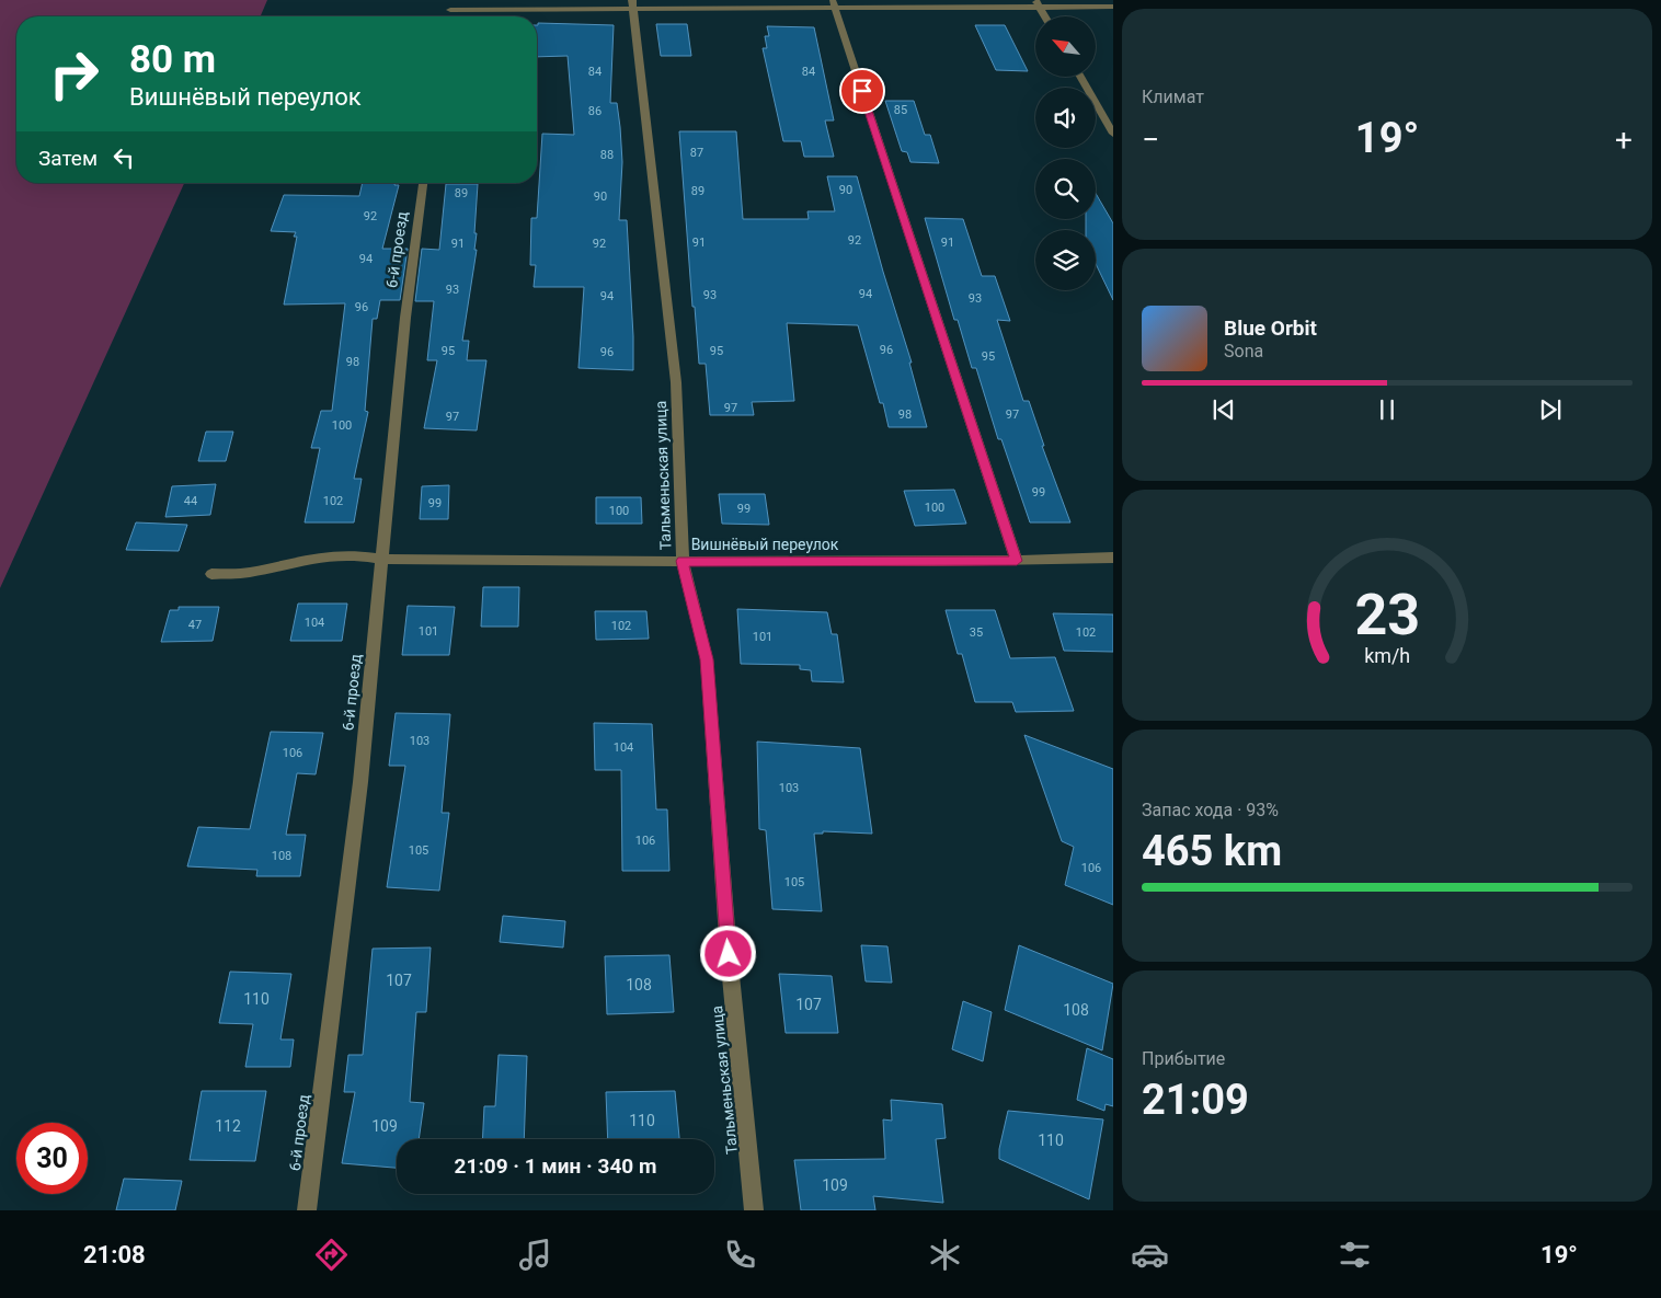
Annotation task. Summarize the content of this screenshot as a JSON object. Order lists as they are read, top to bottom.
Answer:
{
  "streets": {
    "street": ["6-й проезд", "Тальменьская улица", "Вишнёвый переулок"]
  },
  "crossings": [
    ["6-й проезд", "Вишнёвый переулок"],
    ["Тальменьская улица", "Вишнёвый переулок"]
  ],
  "house_numbers": [
    "84",
    "84",
    "85",
    "86",
    "87",
    "88",
    "90",
    "89",
    "89",
    "90",
    "92",
    "92",
    "91",
    "91",
    "91",
    "92",
    "94",
    "93",
    "94",
    "93",
    "94",
    "93",
    "96",
    "96",
    "95",
    "95",
    "96",
    "95",
    "98",
    "97",
    "98",
    "97",
    "97",
    "100",
    "99",
    "44",
    "102",
    "99",
    "100",
    "99",
    "100",
    "104",
    "47",
    "102",
    "101",
    "35",
    "102",
    "101",
    "103",
    "104",
    "106",
    "103",
    "106",
    "105",
    "108",
    "106",
    "105",
    "107",
    "108",
    "110",
    "107",
    "108",
    "110",
    "112",
    "109",
    "110",
    "109"
  ],
  "north": "top left",
  "page": {
    "tile": [
      "Климат",
      ["Запас хода · 93%", "465 km"],
      ["Прибытие", "21:09"]
    ],
    "turn": ["80 m", "Вишнёвый переулок"],
    "heat": ["−", "19°", "+"],
    "then": "Затем",
    "song": ["Blue Orbit", "Sona"],
    "limit": "30",
    "trip": "21:09 · 1 мин · 340 m",
    "tabs": ["21:08", "19°"],
    "gauge": ["23", "km/h"]
  }
}
